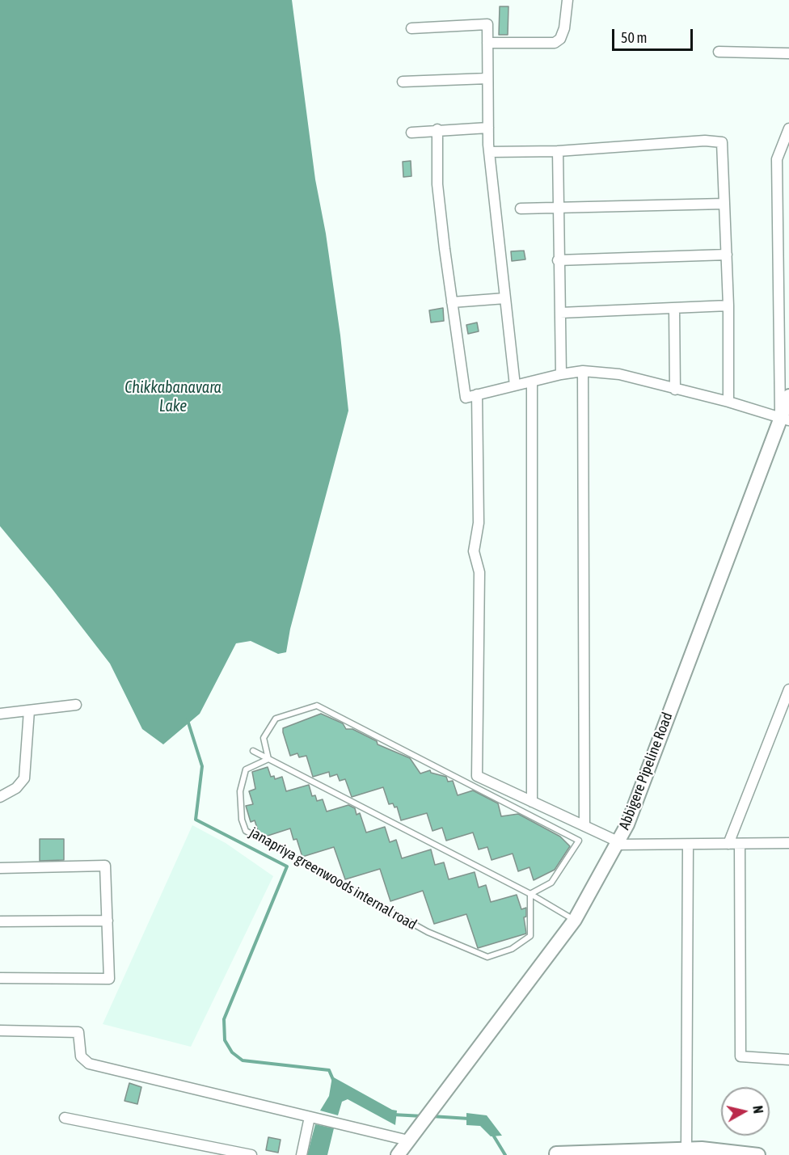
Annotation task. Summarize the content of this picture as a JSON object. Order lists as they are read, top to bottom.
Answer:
{
  "streets": {
    "main road": ["Abbigere Pipeline Road"],
    "lane": ["janapriya greenwoods internal road"]
  },
  "water": ["Chikkabanavara Lake"],
  "scale_bar": "50 m",
  "north": "right"
}
